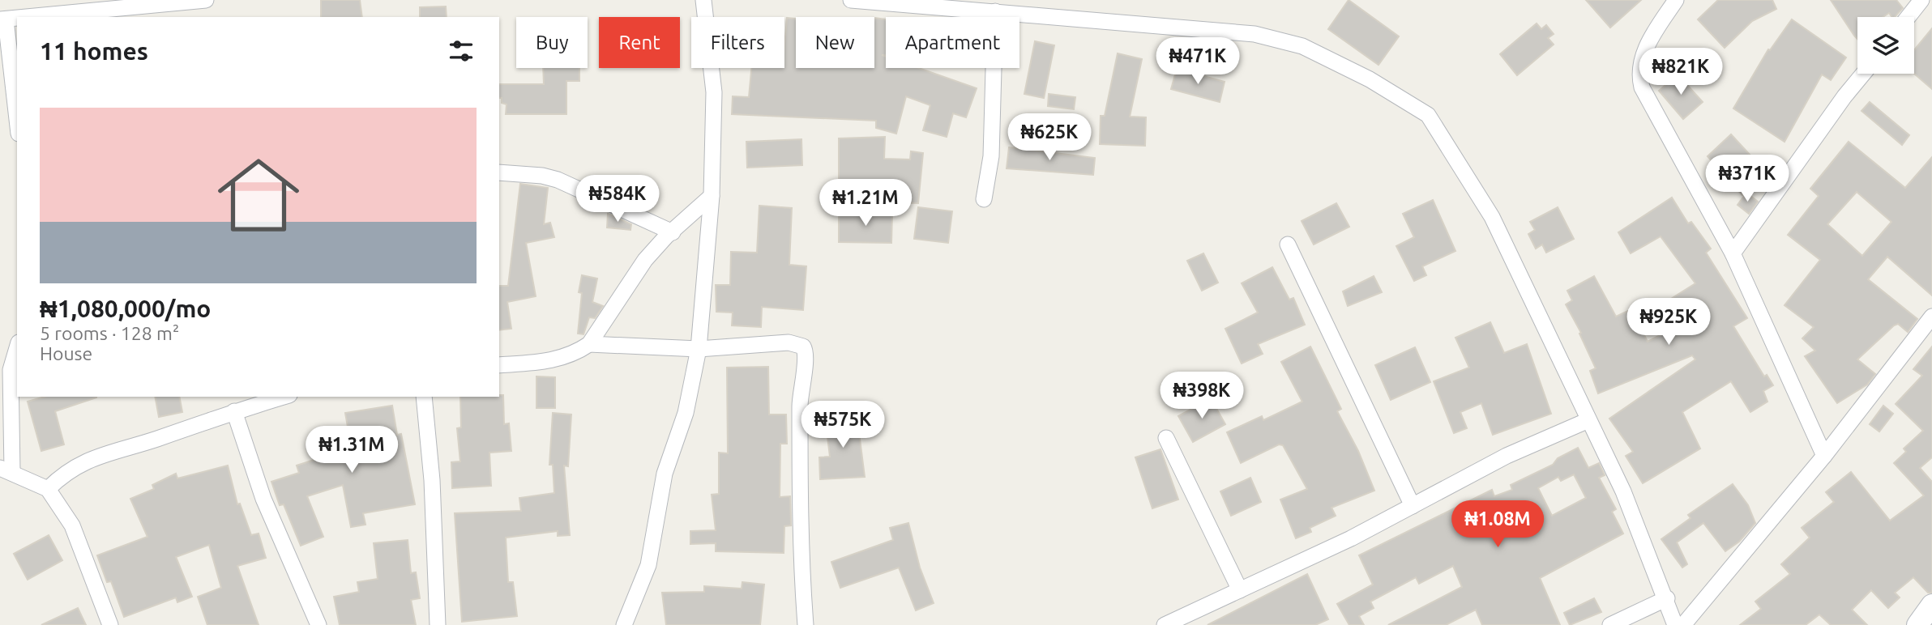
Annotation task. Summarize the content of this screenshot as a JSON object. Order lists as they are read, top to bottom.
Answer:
{
  "page": {
    "chip": [
      "Buy",
      "Rent",
      "Filters",
      "New",
      "Apartment"
    ],
    "heading": "11 homes",
    "price": [
      "₦471K",
      "₦821K",
      "₦625K",
      "₦371K",
      "₦584K",
      "₦1.21M",
      "₦925K",
      "₦398K",
      "₦575K",
      "₦1.31M",
      "₦1.08M"
    ],
    "list": [
      {
        "name": "₦1,080,000/mo",
        "note": "5 rooms · 128 m² · House"
      }
    ]
  }
}
